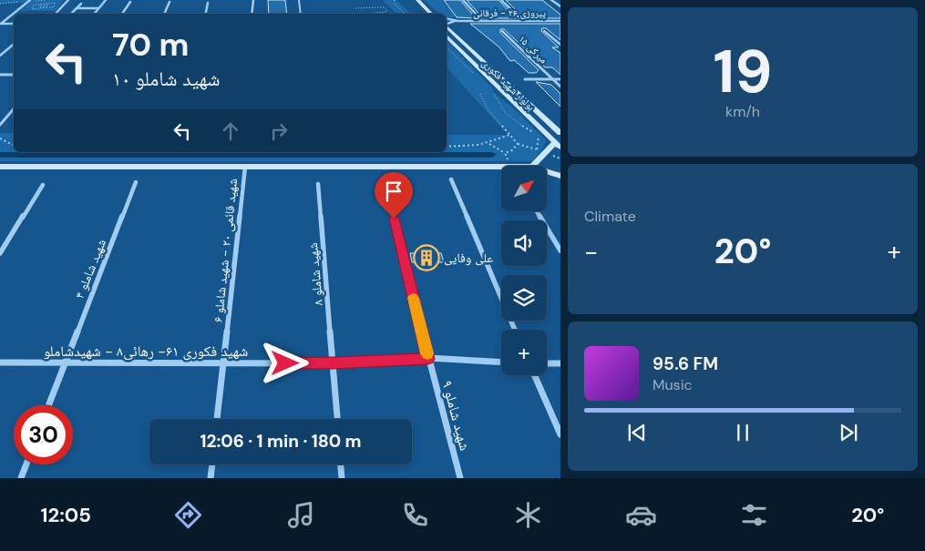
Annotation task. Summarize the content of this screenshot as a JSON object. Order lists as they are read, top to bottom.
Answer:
{
  "streets": {
    "main road": ["بولوار شهید فکوری"],
    "street": [
      "پیروزی ۲۶ - فرقانی",
      "میرکی ۱۵",
      "شهید قائمی ۲۰ - شهید شاملو ۶",
      "شهید شاملو ۴",
      "شهید شاملو ۸",
      "شهید فکوری ۶۱- رهائی۸ - شهیدشاملو",
      "شهید شاملو ۹"
    ]
  },
  "crossings": [
    ["شهید قائمی ۲۰ - شهید شاملو ۶", "شهید فکوری ۶۱- رهائی۸ - شهیدشاملو"],
    ["شهید شاملو ۴", "شهید فکوری ۶۱- رهائی۸ - شهیدشاملو"],
    ["شهید شاملو ۸", "شهید فکوری ۶۱- رهائی۸ - شهیدشاملو"],
    ["شهید فکوری ۶۱- رهائی۸ - شهیدشاملو", "شهید شاملو ۹"]
  ],
  "places": {
    "building": ["علی وفایی"]
  },
  "north": "top right",
  "page": {
    "tile": [
      ["19", "km/h"],
      "Climate"
    ],
    "turn": ["70 m", "شهید شاملو ۱۰"],
    "map_buttons": "+",
    "heat": ["−", "20°", "+"],
    "song": ["95.6 FM", "Music"],
    "limit": "30",
    "trip": "12:06 · 1 min · 180 m",
    "tabs": ["12:05", "20°"]
  }
}
